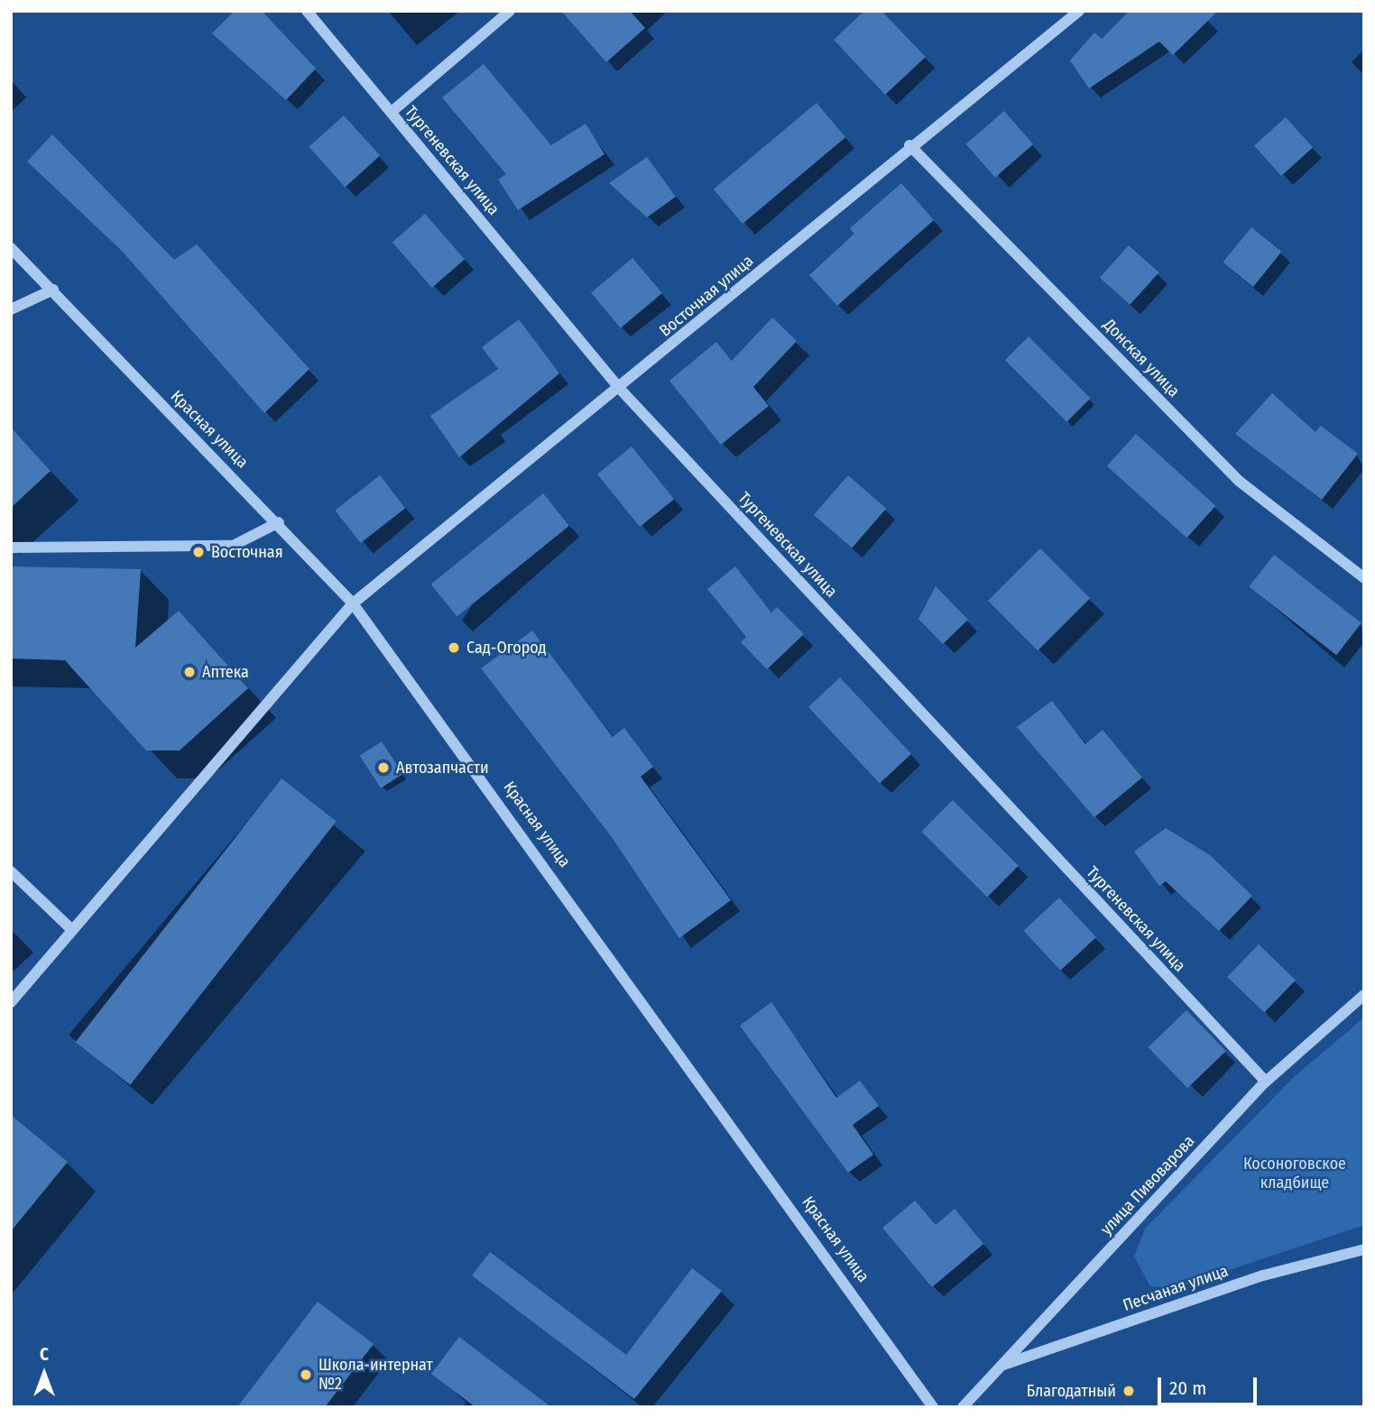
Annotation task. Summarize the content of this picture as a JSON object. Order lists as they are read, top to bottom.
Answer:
{
  "streets": {
    "street": [
      "Тургеневская улица",
      "Восточная улица",
      "Донская улица",
      "Красная улица",
      "улица Пивоварова",
      "Песчаная улица"
    ]
  },
  "crossings": [
    ["Тургеневская улица", "Восточная улица"],
    ["Тургеневская улица", "улица Пивоварова"],
    ["Восточная улица", "Донская улица"],
    ["Восточная улица", "Красная улица"],
    ["улица Пивоварова", "Песчаная улица"]
  ],
  "parks": ["Косоноговское кладбище"],
  "places": [
    "Восточная",
    "Сад-Огород",
    "Аптека",
    "Автозапчасти",
    "Школа-интернат №2",
    "Благодатный"
  ],
  "scale_bar": "20 m",
  "north": "top"
}
